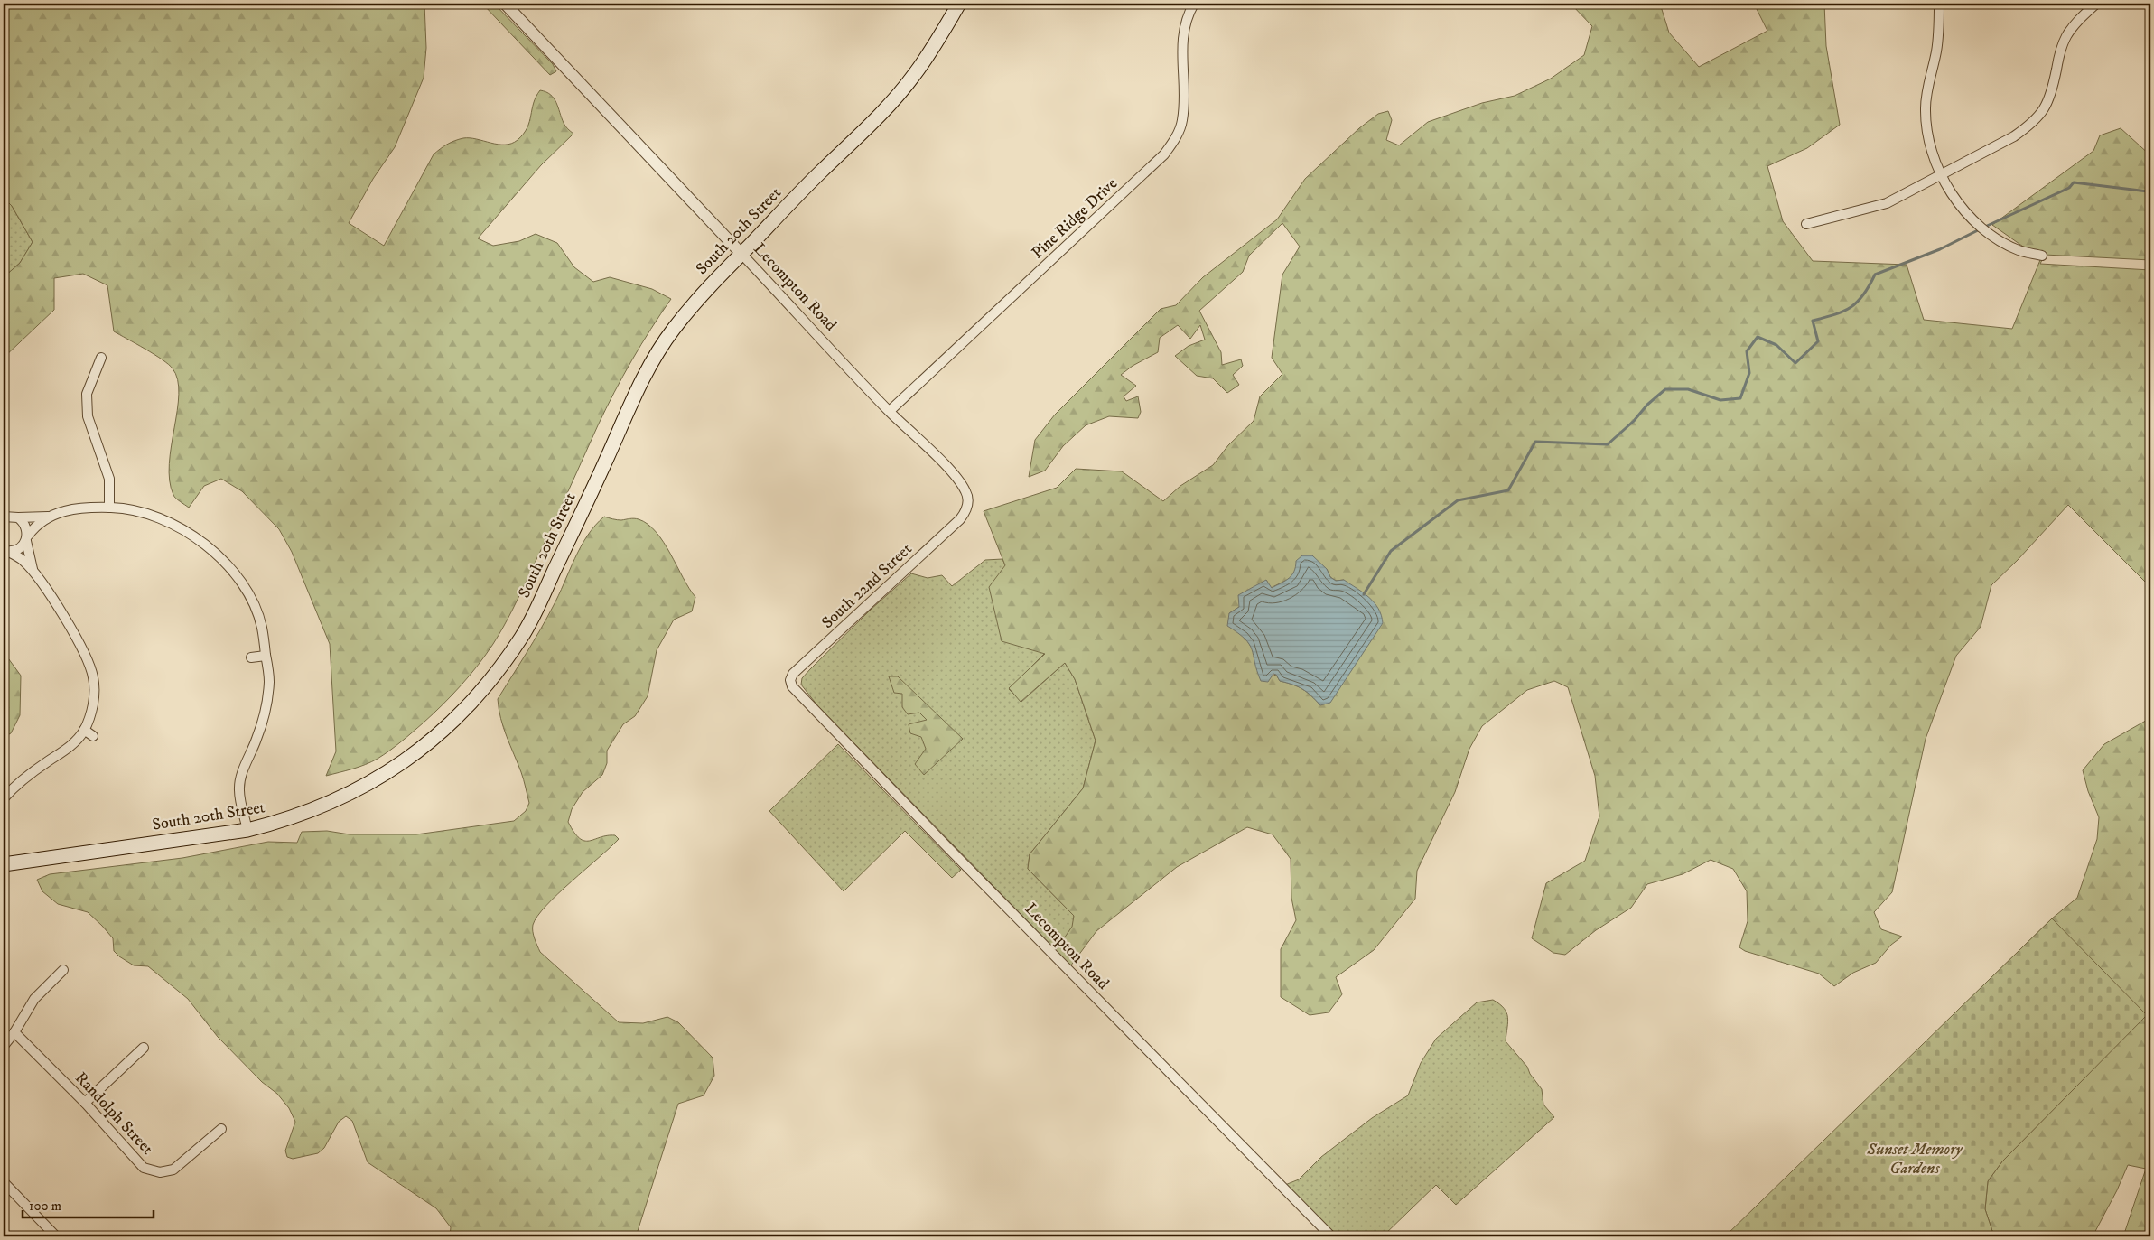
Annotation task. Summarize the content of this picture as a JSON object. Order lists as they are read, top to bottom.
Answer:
{
  "streets": {
    "main road": ["South 20th Street"],
    "street": [
      "Pine Ridge Drive",
      "Lecompton Road",
      "South 22nd Street",
      "Randolph Street"
    ]
  },
  "crossings": [
    ["Pine Ridge Drive", "Lecompton Road"],
    ["South 20th Street", "Lecompton Road"],
    ["Lecompton Road", "South 22nd Street"]
  ],
  "parks": ["Sunset Memory Gardens"],
  "scale_bar": "100 m"
}
